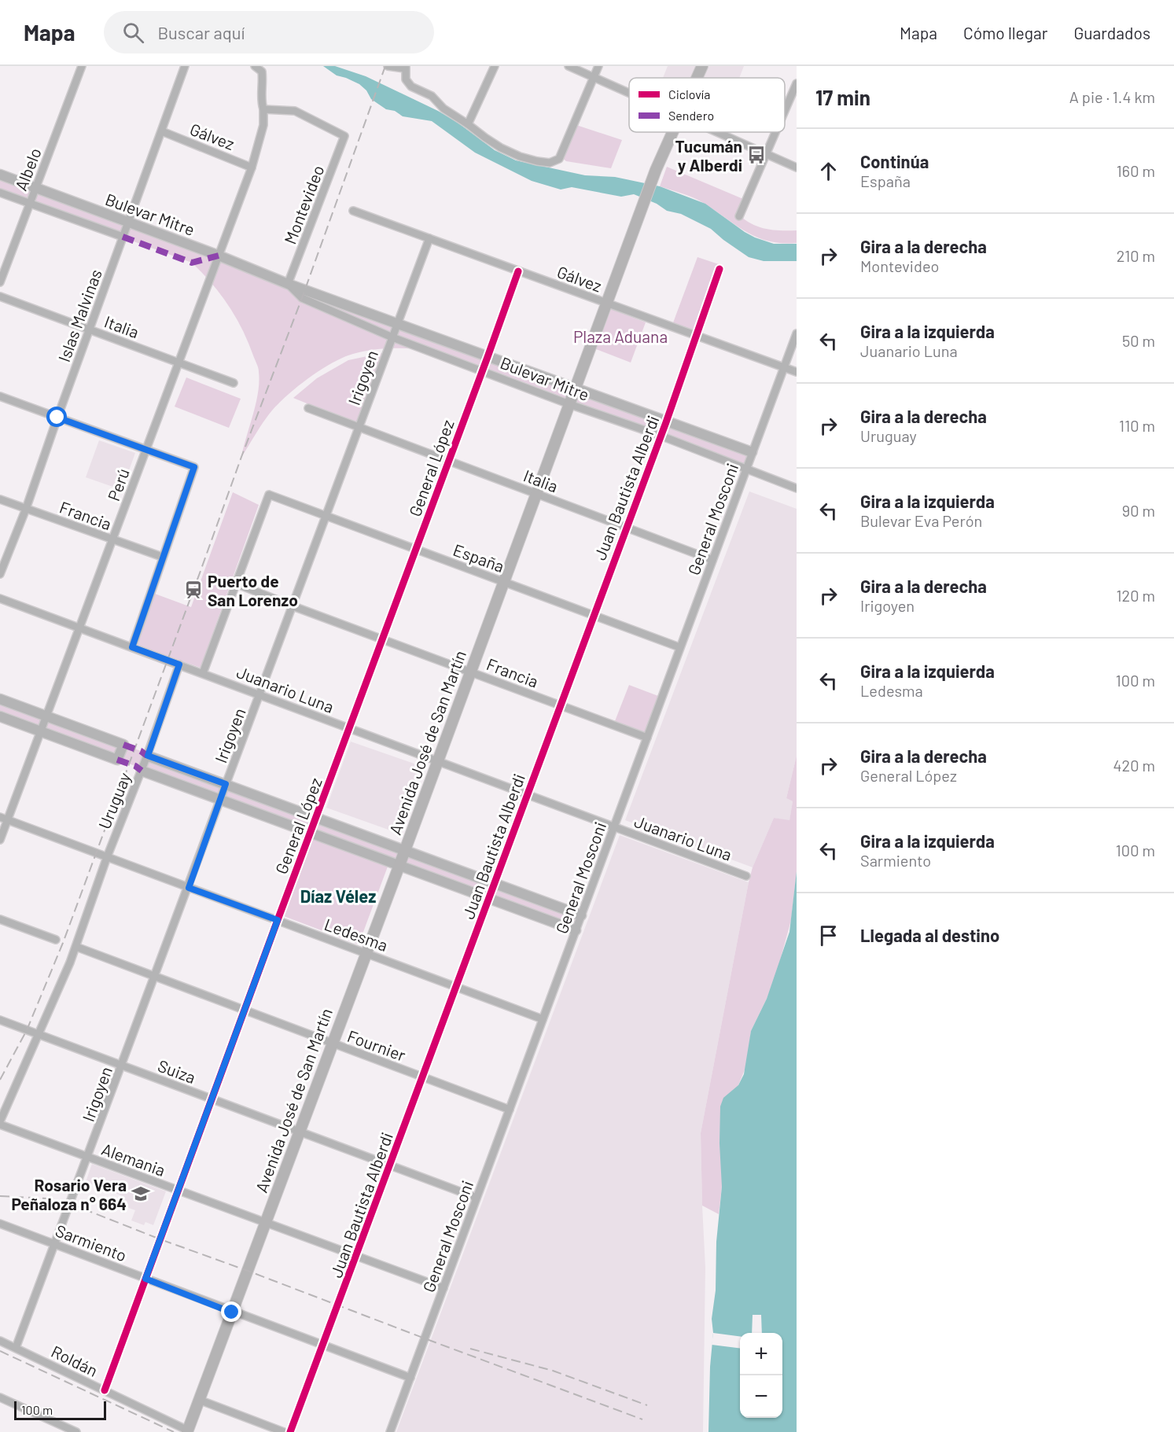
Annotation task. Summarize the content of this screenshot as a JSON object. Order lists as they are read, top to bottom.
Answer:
{
  "streets": {
    "main road": ["Avenida José de San Martín"],
    "street": [
      "Gálvez",
      "Albelo",
      "Montevideo",
      "Bulevar Mitre",
      "Islas Malvinas",
      "Italia",
      "Irigoyen",
      "General López",
      "Perú",
      "Juan Bautista Alberdi",
      "Francia",
      "General Mosconi",
      "España",
      "Juanario Luna",
      "Uruguay",
      "Ledesma",
      "Fournier",
      "Suiza",
      "Alemania",
      "Sarmiento",
      "Roldán"
    ]
  },
  "crossings": [
    ["Gálvez", "Islas Malvinas"],
    ["Gálvez", "Irigoyen"],
    ["Gálvez", "General López"],
    ["Gálvez", "Perú"],
    ["Gálvez", "Juan Bautista Alberdi"],
    ["Gálvez", "General Mosconi"],
    ["Gálvez", "Avenida José de San Martín"],
    ["Albelo", "Bulevar Mitre"],
    ["Montevideo", "Bulevar Mitre"],
    ["Montevideo", "Perú"],
    ["Bulevar Mitre", "Islas Malvinas"],
    ["Bulevar Mitre", "Irigoyen"],
    ["Bulevar Mitre", "General López"],
    ["Bulevar Mitre", "Perú"],
    ["Bulevar Mitre", "Juan Bautista Alberdi"],
    ["Bulevar Mitre", "General Mosconi"],
    ["Bulevar Mitre", "Avenida José de San Martín"],
    ["Islas Malvinas", "Italia"],
    ["Islas Malvinas", "Francia"],
    ["Italia", "Irigoyen"],
    ["Italia", "General López"],
    ["Italia", "Perú"],
    ["Italia", "Juan Bautista Alberdi"],
    ["Italia", "General Mosconi"],
    ["Italia", "Avenida José de San Martín"],
    ["Irigoyen", "Francia"],
    ["Irigoyen", "España"],
    ["Irigoyen", "Juanario Luna"],
    ["Irigoyen", "Ledesma"],
    ["Irigoyen", "Fournier"],
    ["Irigoyen", "Suiza"],
    ["Irigoyen", "Alemania"],
    ["Irigoyen", "Sarmiento"],
    ["Irigoyen", "Roldán"],
    ["General López", "Francia"],
    ["General López", "España"],
    ["General López", "Juanario Luna"],
    ["General López", "Ledesma"],
    ["General López", "Fournier"],
    ["General López", "Suiza"],
    ["General López", "Alemania"],
    ["General López", "Sarmiento"],
    ["General López", "Roldán"],
    ["Perú", "Francia"],
    ["Perú", "Juanario Luna"],
    ["Perú", "Ledesma"],
    ["Juan Bautista Alberdi", "Francia"],
    ["Juan Bautista Alberdi", "España"],
    ["Juan Bautista Alberdi", "Juanario Luna"],
    ["Juan Bautista Alberdi", "Ledesma"],
    ["Juan Bautista Alberdi", "Fournier"],
    ["Juan Bautista Alberdi", "Suiza"],
    ["Juan Bautista Alberdi", "Alemania"],
    ["Juan Bautista Alberdi", "Sarmiento"],
    ["Francia", "General Mosconi"],
    ["Francia", "España"],
    ["Francia", "Avenida José de San Martín"],
    ["General Mosconi", "España"],
    ["General Mosconi", "Juanario Luna"],
    ["General Mosconi", "Ledesma"],
    ["General Mosconi", "Fournier"],
    ["General Mosconi", "Suiza"],
    ["General Mosconi", "Alemania"],
    ["General Mosconi", "Sarmiento"],
    ["España", "Avenida José de San Martín"],
    ["Juanario Luna", "Avenida José de San Martín"],
    ["Juanario Luna", "Uruguay"],
    ["Avenida José de San Martín", "Ledesma"],
    ["Avenida José de San Martín", "Fournier"],
    ["Avenida José de San Martín", "Suiza"],
    ["Avenida José de San Martín", "Alemania"],
    ["Avenida José de San Martín", "Sarmiento"],
    ["Avenida José de San Martín", "Roldán"],
    ["Uruguay", "Ledesma"],
    ["Uruguay", "Fournier"],
    ["Uruguay", "Suiza"]
  ],
  "districts": ["Díaz Vélez"],
  "parks": ["Plaza Aduana"],
  "places": {
    "bus stop": ["Tucumán y Alberdi"],
    "station": ["Puerto de San Lorenzo"],
    "school or university": ["Rosario Vera Peñaloza n° 664"]
  },
  "legend": ["Ciclovía", "Sendero"],
  "scale_bar": "100 m",
  "page": {
    "header": "Mapa",
    "search": "Buscar aquí",
    "nav": ["Mapa", "Cómo llegar", "Guardados"],
    "heading": ["17 min", "A pie · 1.4 km"],
    "list": [
      ["Continúa", "España", "160 m"],
      ["Gira a la derecha", "Montevideo", "210 m"],
      ["Gira a la izquierda", "Juanario Luna", "50 m"],
      ["Gira a la derecha", "Uruguay", "110 m"],
      ["Gira a la izquierda", "Bulevar Eva Perón", "90 m"],
      ["Gira a la derecha", "Irigoyen", "120 m"],
      ["Gira a la izquierda", "Ledesma", "100 m"],
      ["Gira a la derecha", "General López", "420 m"],
      ["Gira a la izquierda", "Sarmiento", "100 m"],
      "Llegada al destino"
    ],
    "map_buttons": ["+", "−"],
    "scale": "100 m"
  }
}
